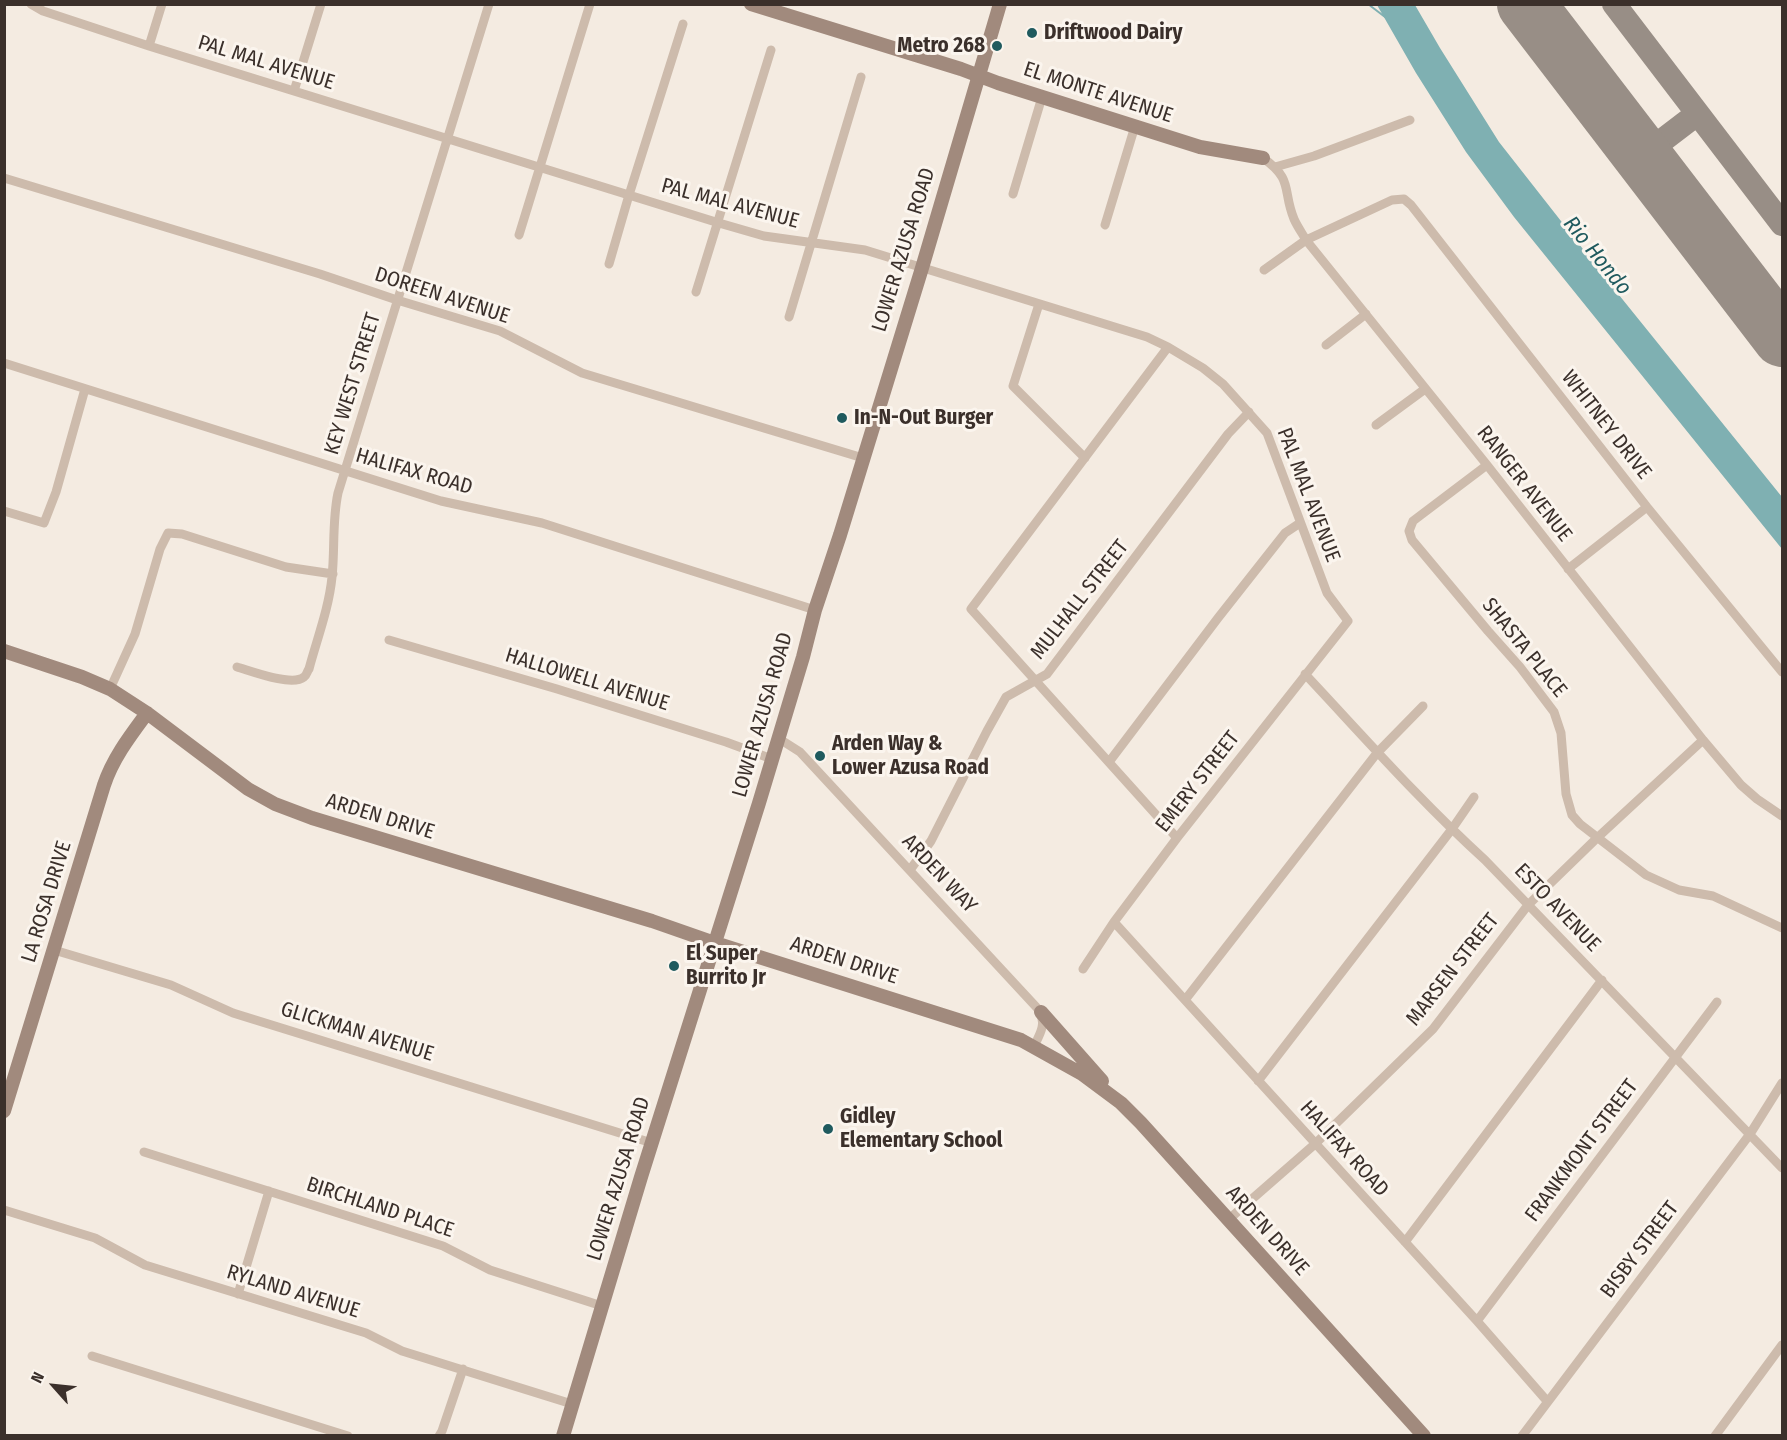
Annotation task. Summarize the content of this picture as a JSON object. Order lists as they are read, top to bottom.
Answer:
{
  "streets": {
    "street": [
      "PAL MAL AVENUE",
      "EL MONTE AVENUE",
      "LOWER AZUSA ROAD",
      "DOREEN AVENUE",
      "KEY WEST STREET",
      "WHITNEY DRIVE",
      "HALIFAX ROAD",
      "RANGER AVENUE",
      "MULHALL STREET",
      "SHASTA PLACE",
      "HALLOWELL AVENUE",
      "EMERY STREET",
      "ARDEN DRIVE",
      "ARDEN WAY",
      "LA ROSA DRIVE",
      "ESTO AVENUE",
      "MARSEN STREET",
      "GLICKMAN AVENUE",
      "FRANKMONT STREET",
      "BIRCHLAND PLACE",
      "BISBY STREET",
      "RYLAND AVENUE"
    ]
  },
  "crossings": [
    ["PAL MAL AVENUE", "LOWER AZUSA ROAD"],
    ["PAL MAL AVENUE", "KEY WEST STREET"],
    ["PAL MAL AVENUE", "MULHALL STREET"],
    ["PAL MAL AVENUE", "EMERY STREET"],
    ["EL MONTE AVENUE", "LOWER AZUSA ROAD"],
    ["EL MONTE AVENUE", "RANGER AVENUE"],
    ["LOWER AZUSA ROAD", "DOREEN AVENUE"],
    ["LOWER AZUSA ROAD", "HALIFAX ROAD"],
    ["LOWER AZUSA ROAD", "HALLOWELL AVENUE"],
    ["LOWER AZUSA ROAD", "ARDEN DRIVE"],
    ["LOWER AZUSA ROAD", "ARDEN WAY"],
    ["LOWER AZUSA ROAD", "GLICKMAN AVENUE"],
    ["LOWER AZUSA ROAD", "BIRCHLAND PLACE"],
    ["LOWER AZUSA ROAD", "RYLAND AVENUE"],
    ["DOREEN AVENUE", "KEY WEST STREET"],
    ["KEY WEST STREET", "HALIFAX ROAD"],
    ["WHITNEY DRIVE", "RANGER AVENUE"],
    ["HALIFAX ROAD", "EMERY STREET"],
    ["HALIFAX ROAD", "MARSEN STREET"],
    ["HALIFAX ROAD", "FRANKMONT STREET"],
    ["HALIFAX ROAD", "BISBY STREET"],
    ["RANGER AVENUE", "SHASTA PLACE"],
    ["RANGER AVENUE", "MARSEN STREET"],
    ["MULHALL STREET", "ARDEN WAY"],
    ["SHASTA PLACE", "MARSEN STREET"],
    ["EMERY STREET", "ESTO AVENUE"],
    ["ARDEN DRIVE", "LA ROSA DRIVE"],
    ["ARDEN DRIVE", "MARSEN STREET"],
    ["LA ROSA DRIVE", "GLICKMAN AVENUE"],
    ["ESTO AVENUE", "MARSEN STREET"],
    ["ESTO AVENUE", "FRANKMONT STREET"],
    ["ESTO AVENUE", "BISBY STREET"]
  ],
  "water": ["Rio Hondo"],
  "places": [
    "Driftwood Dairy",
    "Metro 268",
    "In-N-Out Burger",
    "Arden Way & Lower Azusa Road",
    "El Super Burrito Jr",
    "Gidley Elementary School"
  ],
  "north": "top left"
}
